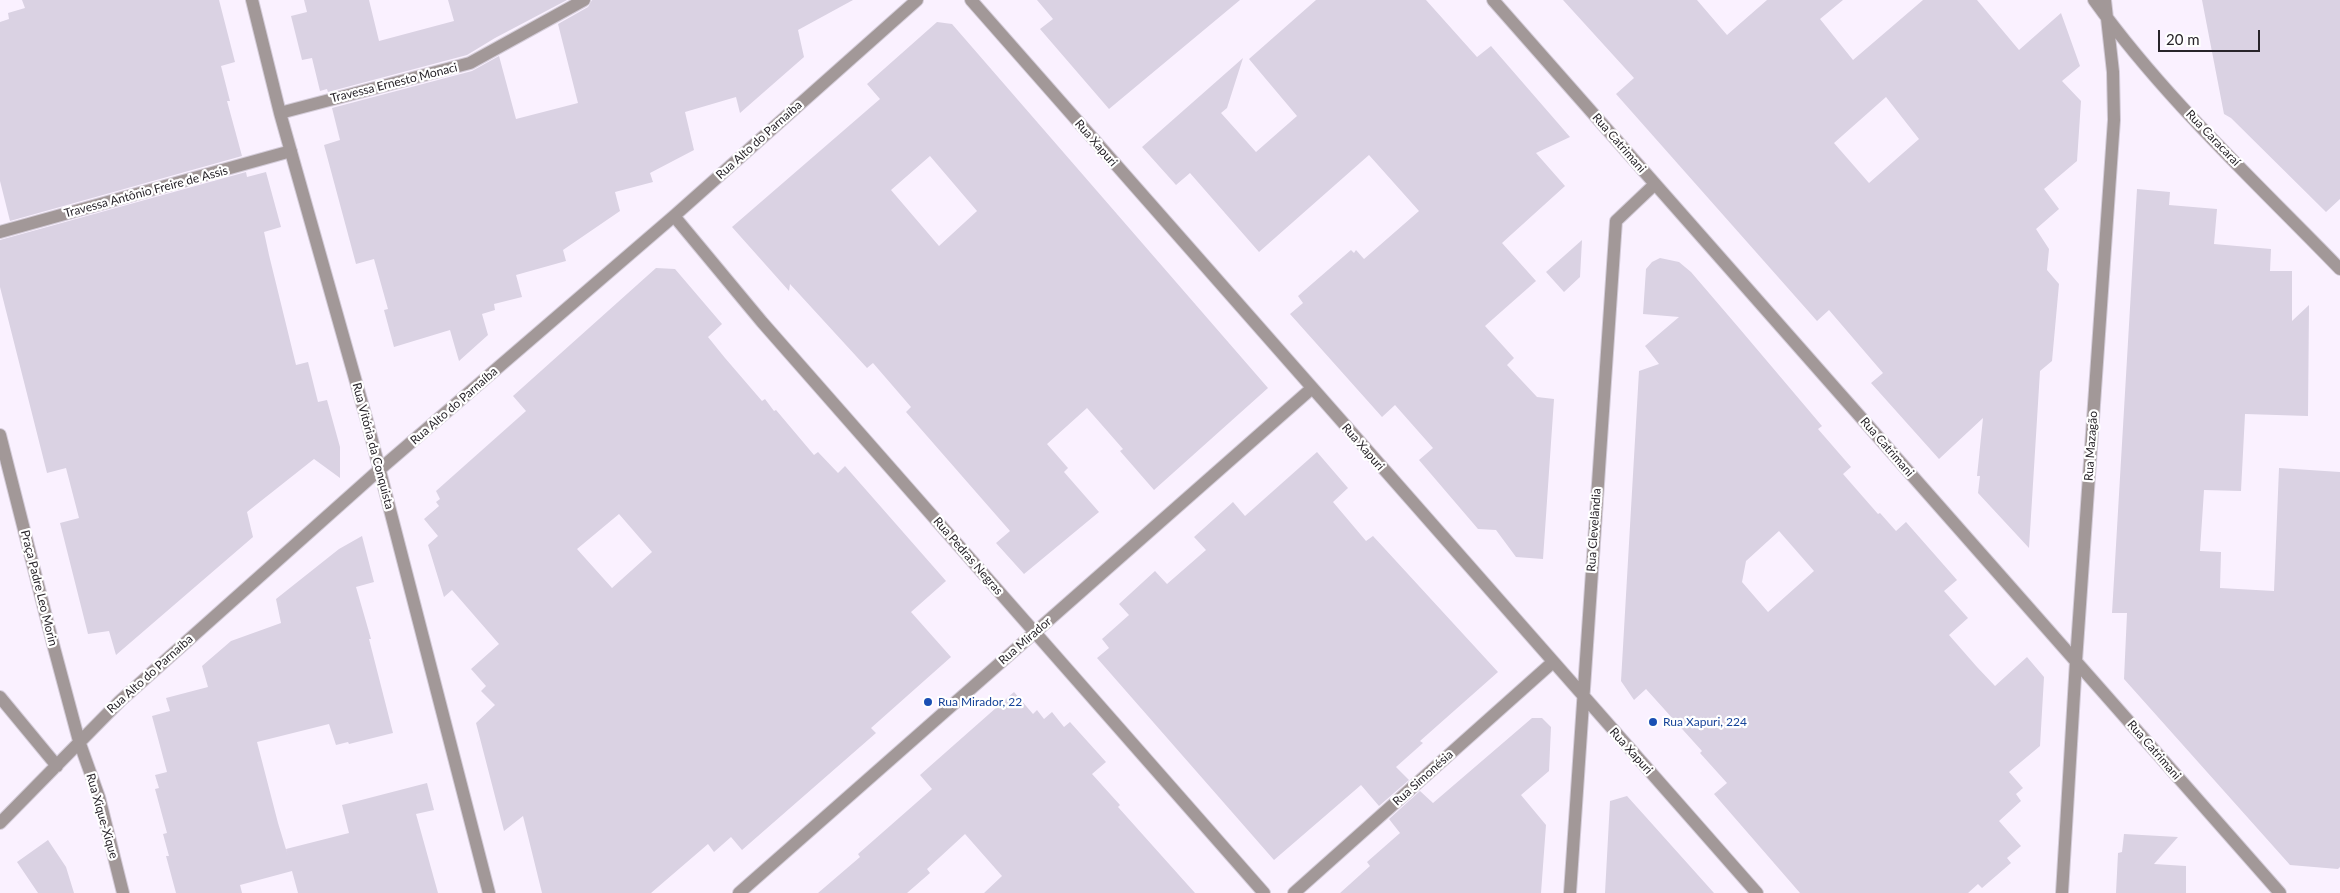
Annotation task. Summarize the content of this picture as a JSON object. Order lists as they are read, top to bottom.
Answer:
{
  "streets": {
    "street": [
      "Travessa Ernesto Monaci",
      "Rua Caracaraí",
      "Rua Alto do Parnaíba",
      "Rua Xapuri",
      "Rua Catrimani",
      "Travessa Antônio Freire de Assis",
      "Rua Vitória da Conquista",
      "Rua Mazagão",
      "Rua Clevelândia",
      "Rua Pedras Negras",
      "Praça Padre Leo Morin",
      "Rua Mirador",
      "Rua Simonésia",
      "Rua Xique-Xique"
    ]
  },
  "crossings": [
    ["Travessa Ernesto Monaci", "Rua Vitória da Conquista"],
    ["Rua Caracaraí", "Rua Mazagão"],
    ["Rua Alto do Parnaíba", "Rua Vitória da Conquista"],
    ["Rua Alto do Parnaíba", "Rua Pedras Negras"],
    ["Rua Alto do Parnaíba", "Praça Padre Leo Morin"],
    ["Rua Alto do Parnaíba", "Rua Xique-Xique"],
    ["Rua Xapuri", "Rua Clevelândia"],
    ["Rua Xapuri", "Rua Mirador"],
    ["Rua Xapuri", "Rua Simonésia"],
    ["Rua Catrimani", "Rua Mazagão"],
    ["Rua Catrimani", "Rua Clevelândia"],
    ["Travessa Antônio Freire de Assis", "Rua Vitória da Conquista"],
    ["Rua Pedras Negras", "Rua Mirador"],
    ["Praça Padre Leo Morin", "Rua Xique-Xique"]
  ],
  "places": ["Rua Mirador, 22", "Rua Xapuri, 224"],
  "scale_bar": "20 m"
}
